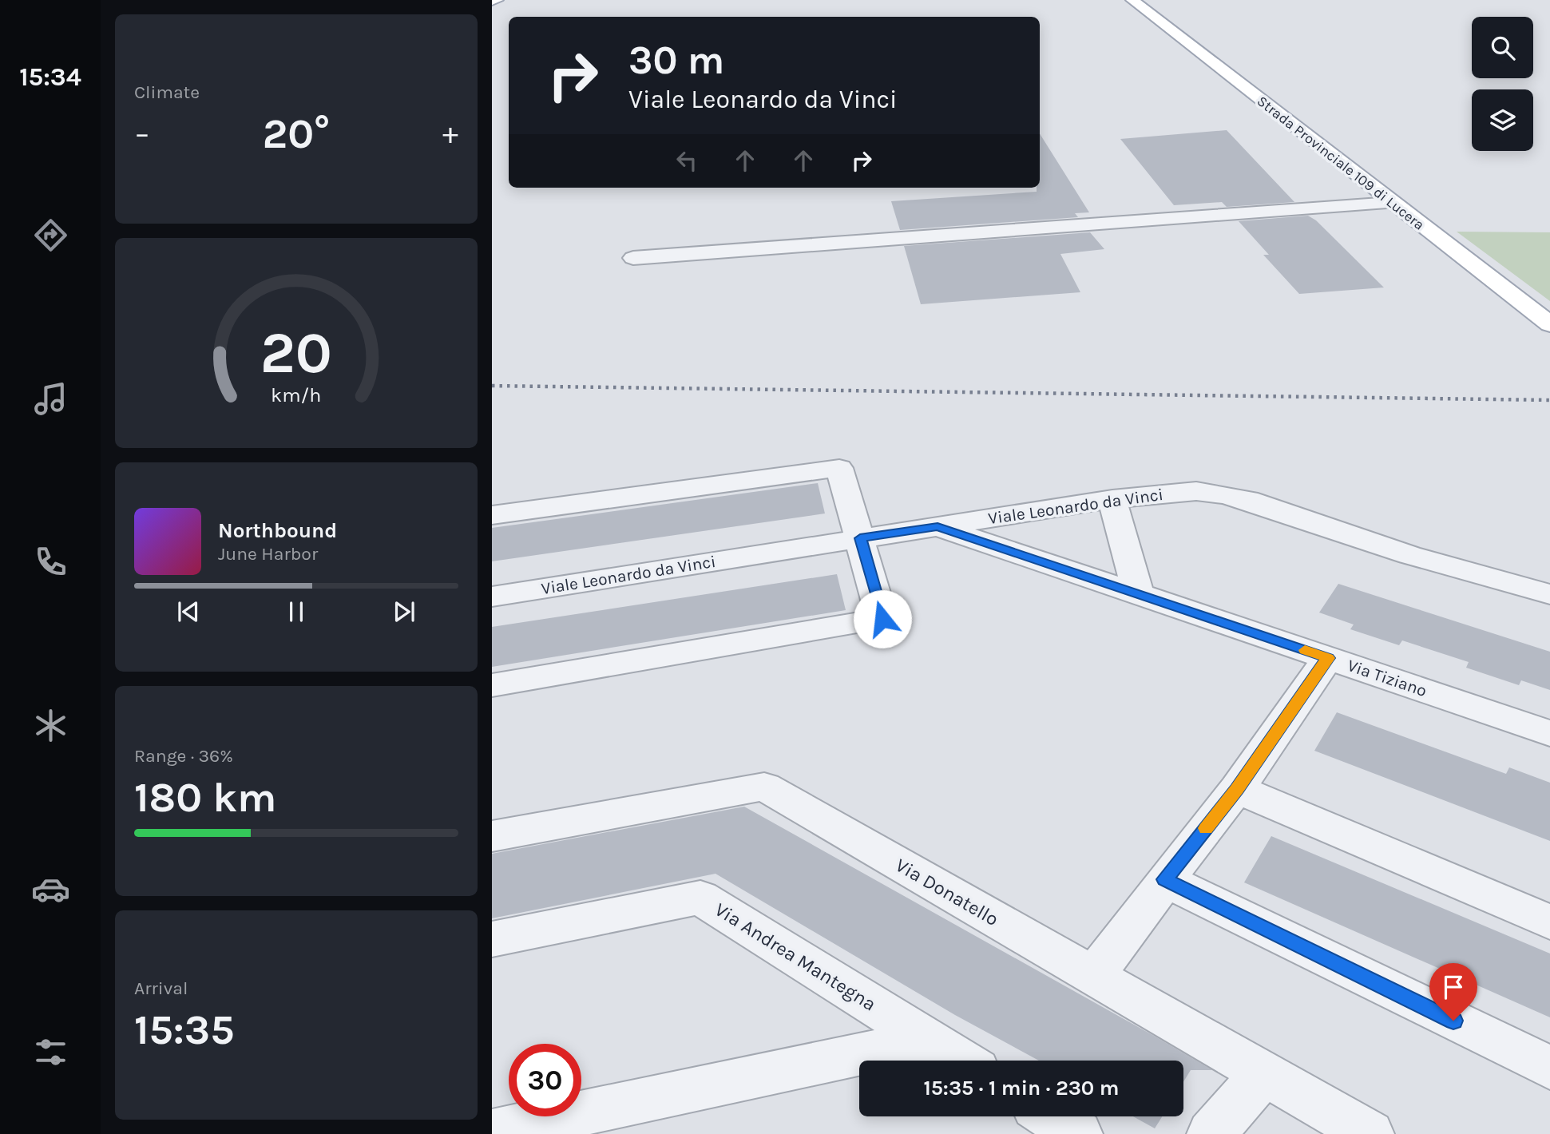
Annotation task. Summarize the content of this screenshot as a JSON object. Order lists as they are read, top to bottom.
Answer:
{
  "streets": {
    "main road": ["Strada Provinciale 109 di Lucera"],
    "street": [
      "Viale Leonardo da Vinci",
      "Via Tiziano",
      "Via Donatello",
      "Via Andrea Mantegna"
    ]
  },
  "crossings": [
    ["Viale Leonardo da Vinci", "Via Tiziano"]
  ],
  "page": {
    "tabs": "15:34",
    "tile": [
      "Climate",
      ["Range · 36%", "180 km"],
      ["Arrival", "15:35"]
    ],
    "turn": ["30 m", "Viale Leonardo da Vinci"],
    "heat": ["−", "20°", "+"],
    "song": ["Northbound", "June Harbor"],
    "limit": "30",
    "trip": "15:35 · 1 min · 230 m",
    "gauge": ["20", "km/h"]
  }
}
